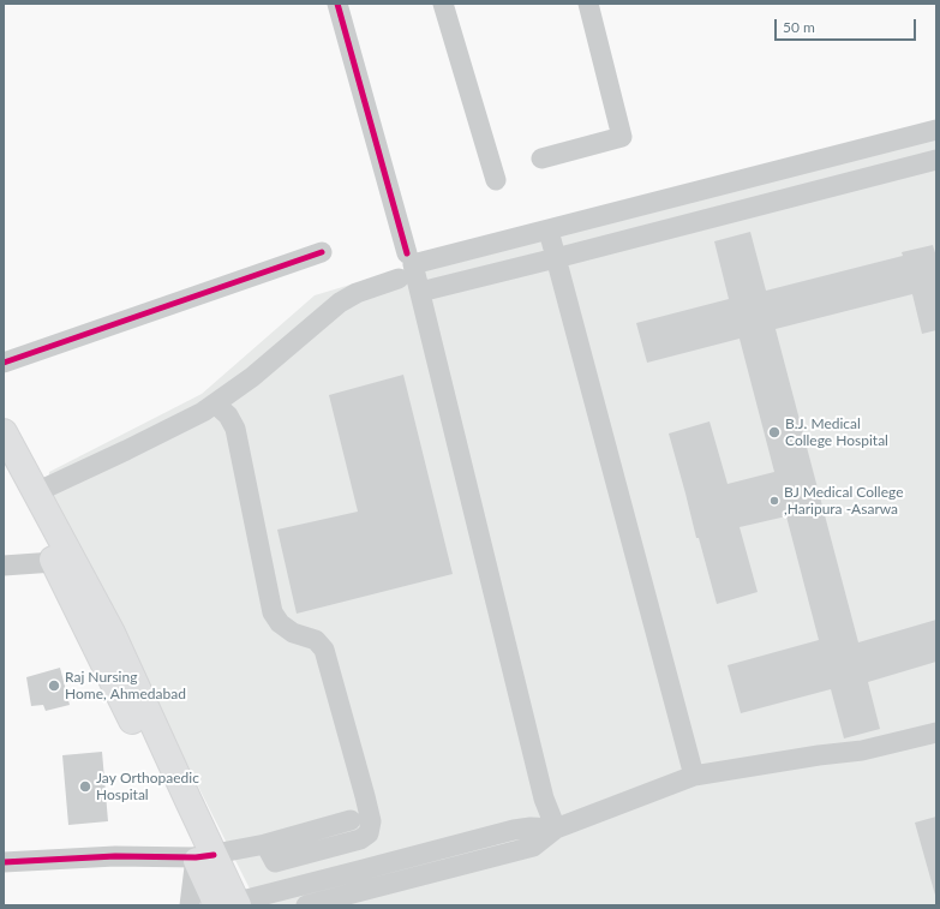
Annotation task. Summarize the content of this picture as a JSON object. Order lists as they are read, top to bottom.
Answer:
{
  "places": [
    "B.J. Medical College Hospital",
    "BJ Medical College ,Haripura -Asarwa",
    "Raj Nursing Home, Ahmedabad",
    "Jay Orthopaedic Hospital"
  ],
  "scale_bar": "50 m"
}
